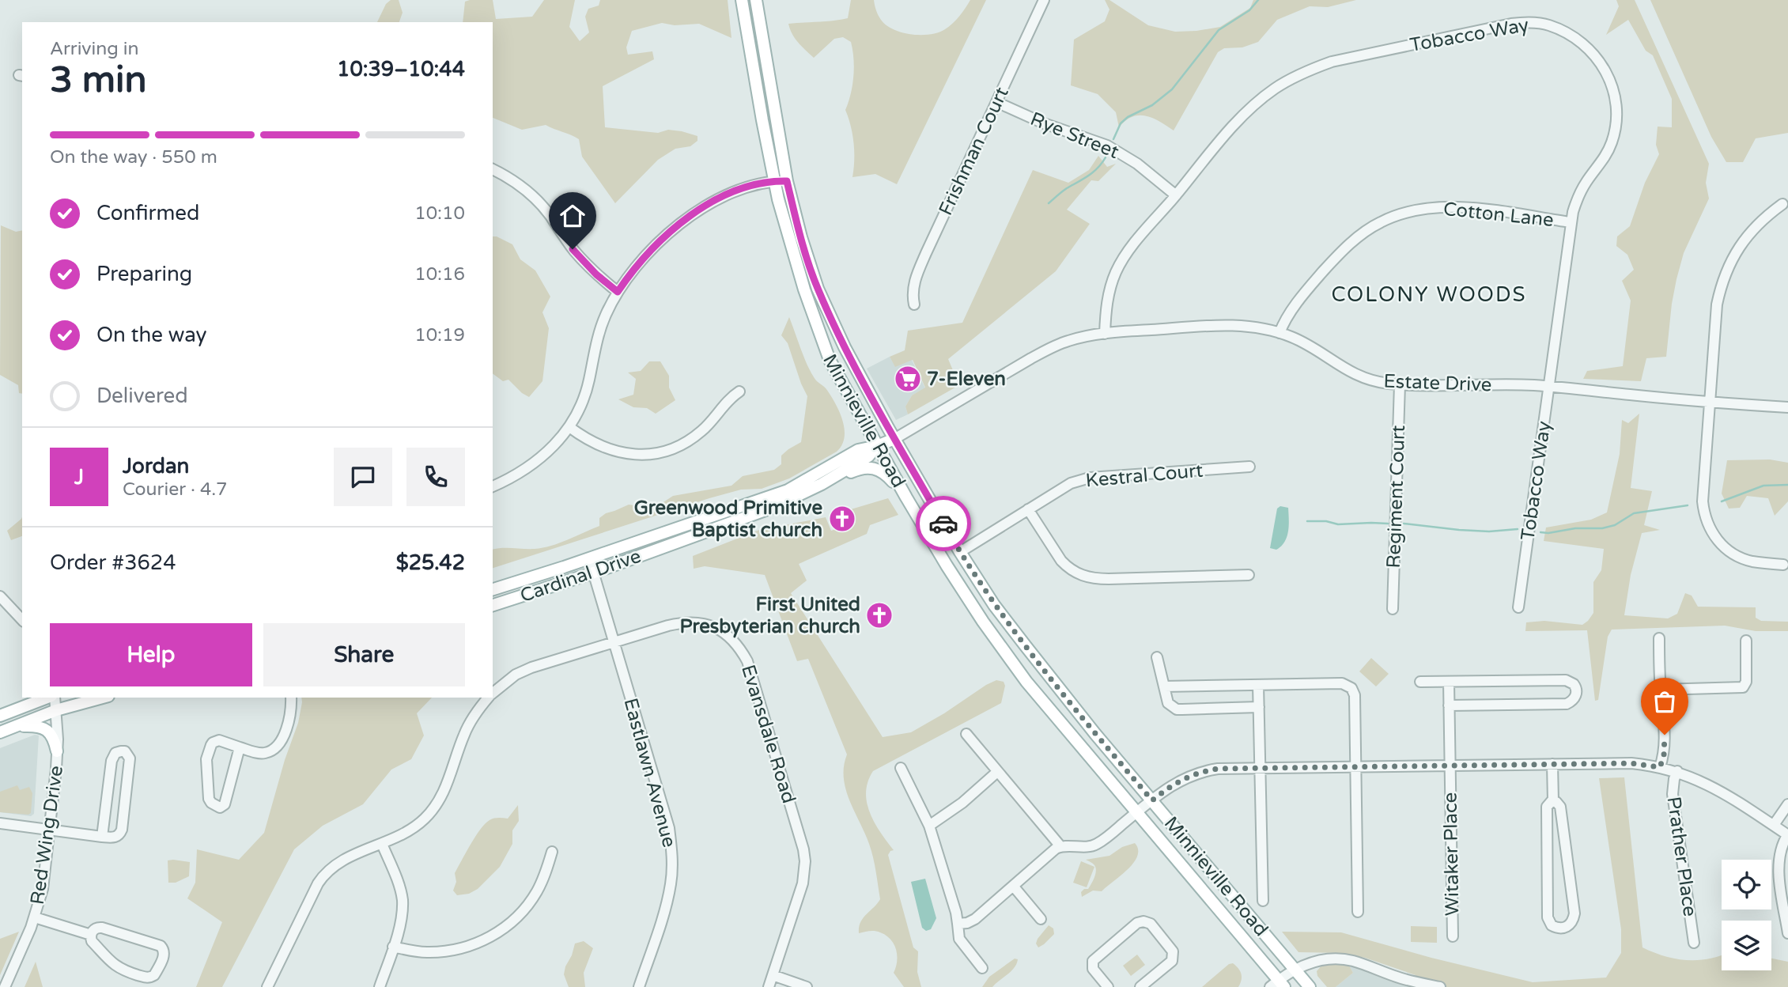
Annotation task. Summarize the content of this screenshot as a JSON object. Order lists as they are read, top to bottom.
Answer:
{
  "streets": {
    "main road": ["Minnieville Road", "Cardinal Drive"],
    "street": [
      "Tobacco Way",
      "Rye Street",
      "Frishman Court",
      "Cotton Lane",
      "Estate Drive",
      "Kestral Court",
      "Regiment Court",
      "Evansdale Road",
      "Eastlawn Avenue",
      "Red Wing Drive",
      "Witaker Place",
      "Prather Place"
    ]
  },
  "crossings": [
    ["Tobacco Way", "Rye Street"],
    ["Tobacco Way", "Cotton Lane"],
    ["Tobacco Way", "Estate Drive"],
    ["Rye Street", "Frishman Court"],
    ["Cotton Lane", "Estate Drive"],
    ["Estate Drive", "Minnieville Road"],
    ["Estate Drive", "Regiment Court"],
    ["Estate Drive", "Cardinal Drive"],
    ["Minnieville Road", "Kestral Court"],
    ["Minnieville Road", "Cardinal Drive"],
    ["Cardinal Drive", "Eastlawn Avenue"],
    ["Evansdale Road", "Eastlawn Avenue"]
  ],
  "districts": ["COLONY WOODS"],
  "places": {
    "supermarket": ["7-Eleven"],
    "church": ["Greenwood Primitive Baptist church", "First United Presbyterian church"]
  },
  "page": {
    "heading": ["3 min", "Arriving in", "10:39–10:44"],
    "panel": [
      "Jordan",
      "Courier · 4.7",
      "Order #3624",
      "$25.42"
    ],
    "bar": "On the way · 550 m",
    "list": [
      ["Confirmed", "10:10"],
      ["Preparing", "10:16"],
      ["On the way", "10:19"],
      "Delivered"
    ],
    "round": "J",
    "buttons": ["Help", "Share"]
  }
}
